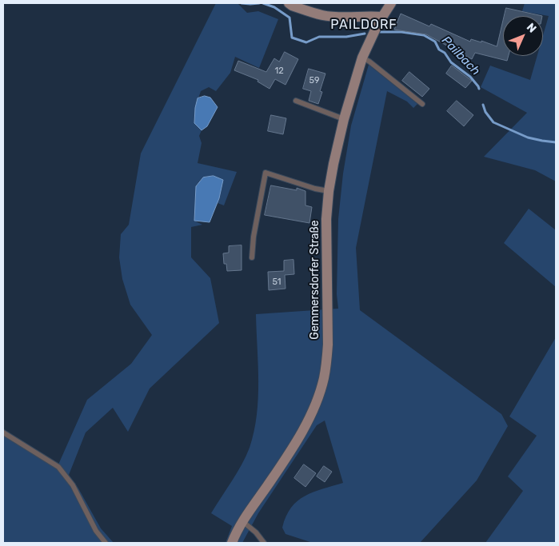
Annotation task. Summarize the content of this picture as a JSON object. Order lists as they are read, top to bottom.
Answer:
{
  "streets": {
    "main road": ["Gemmersdorfer Straße"]
  },
  "districts": ["PAILDORF"],
  "water": ["Pailbach"],
  "house_numbers": ["12", "59", "51"],
  "north": "top right"
}
